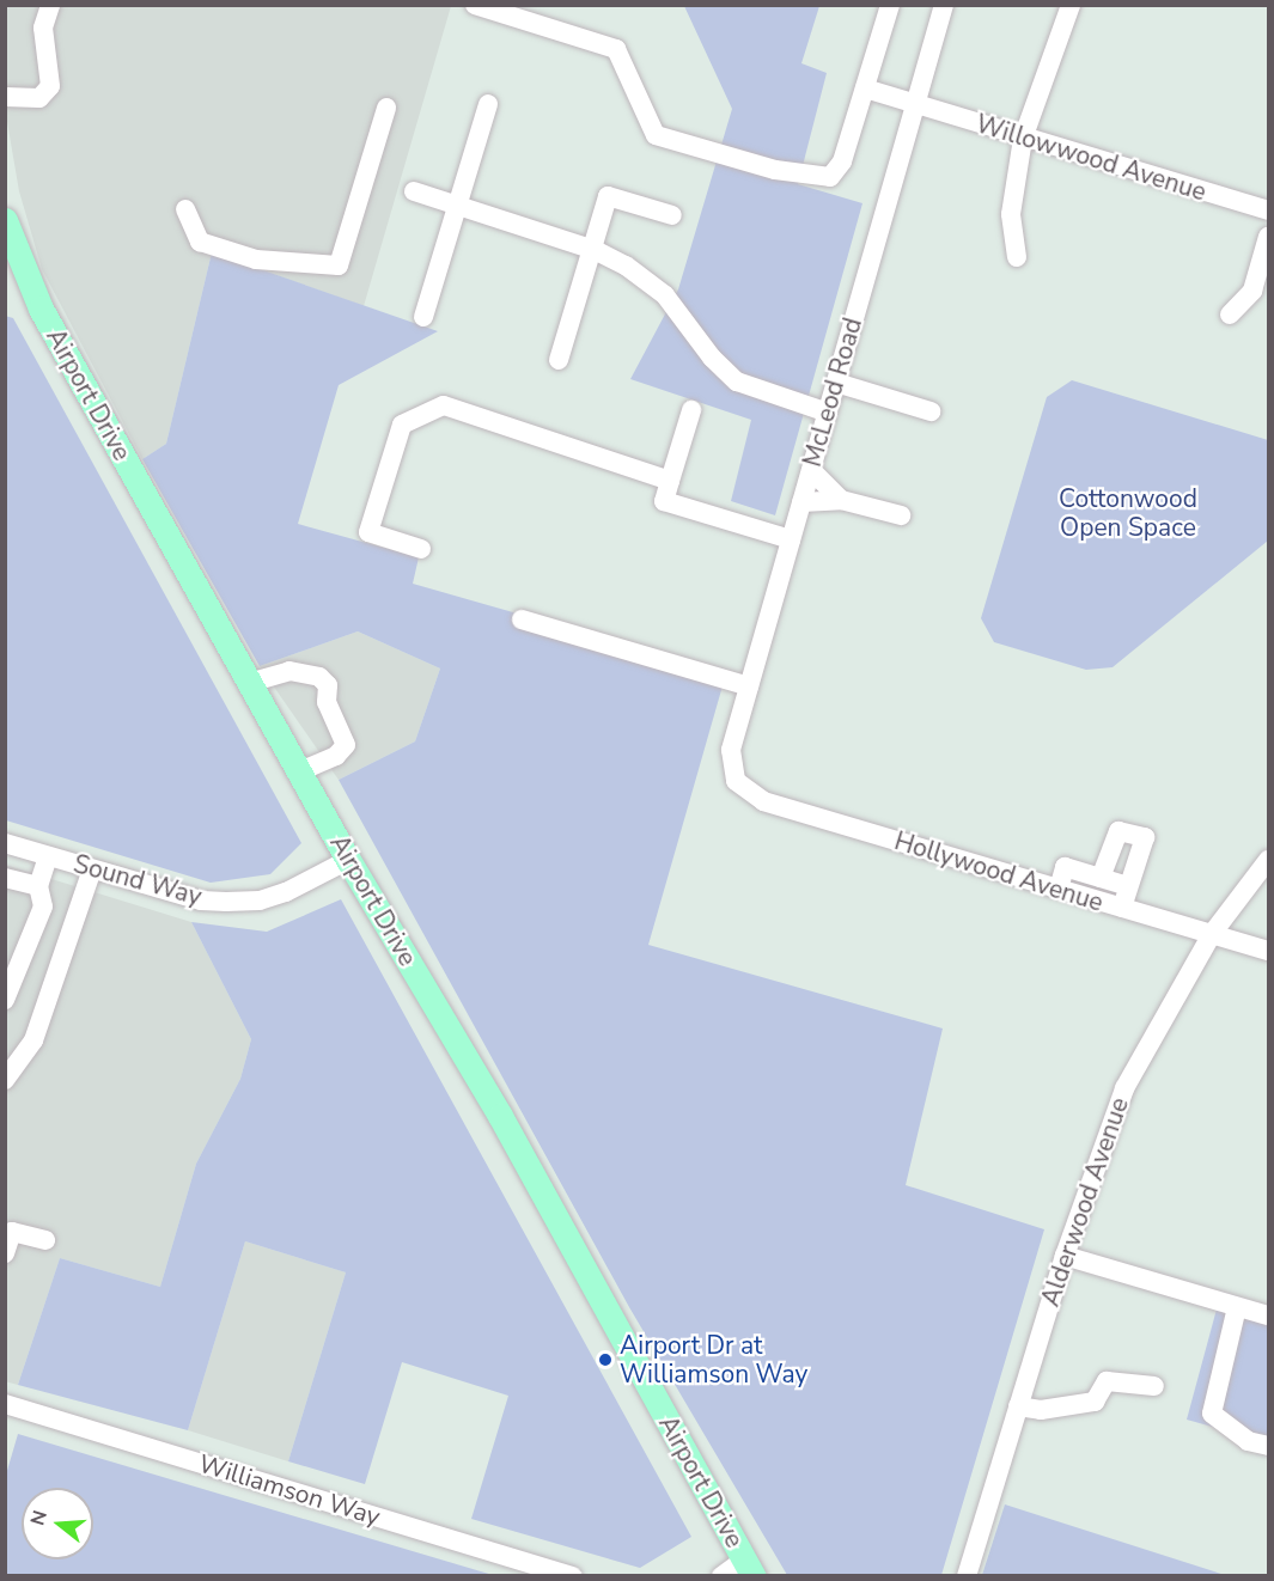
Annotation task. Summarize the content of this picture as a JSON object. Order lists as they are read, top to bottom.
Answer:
{
  "streets": {
    "main road": ["Airport Drive"],
    "street": [
      "Willowwood Avenue",
      "McLeod Road",
      "Hollywood Avenue",
      "Sound Way",
      "Alderwood Avenue",
      "Williamson Way"
    ]
  },
  "crossings": [
    ["Willowwood Avenue", "McLeod Road"],
    ["McLeod Road", "Hollywood Avenue"],
    ["Airport Drive", "Sound Way"],
    ["Hollywood Avenue", "Alderwood Avenue"]
  ],
  "parks": ["Cottonwood Open Space"],
  "places": ["Airport Dr at Williamson Way"],
  "north": "left"
}
